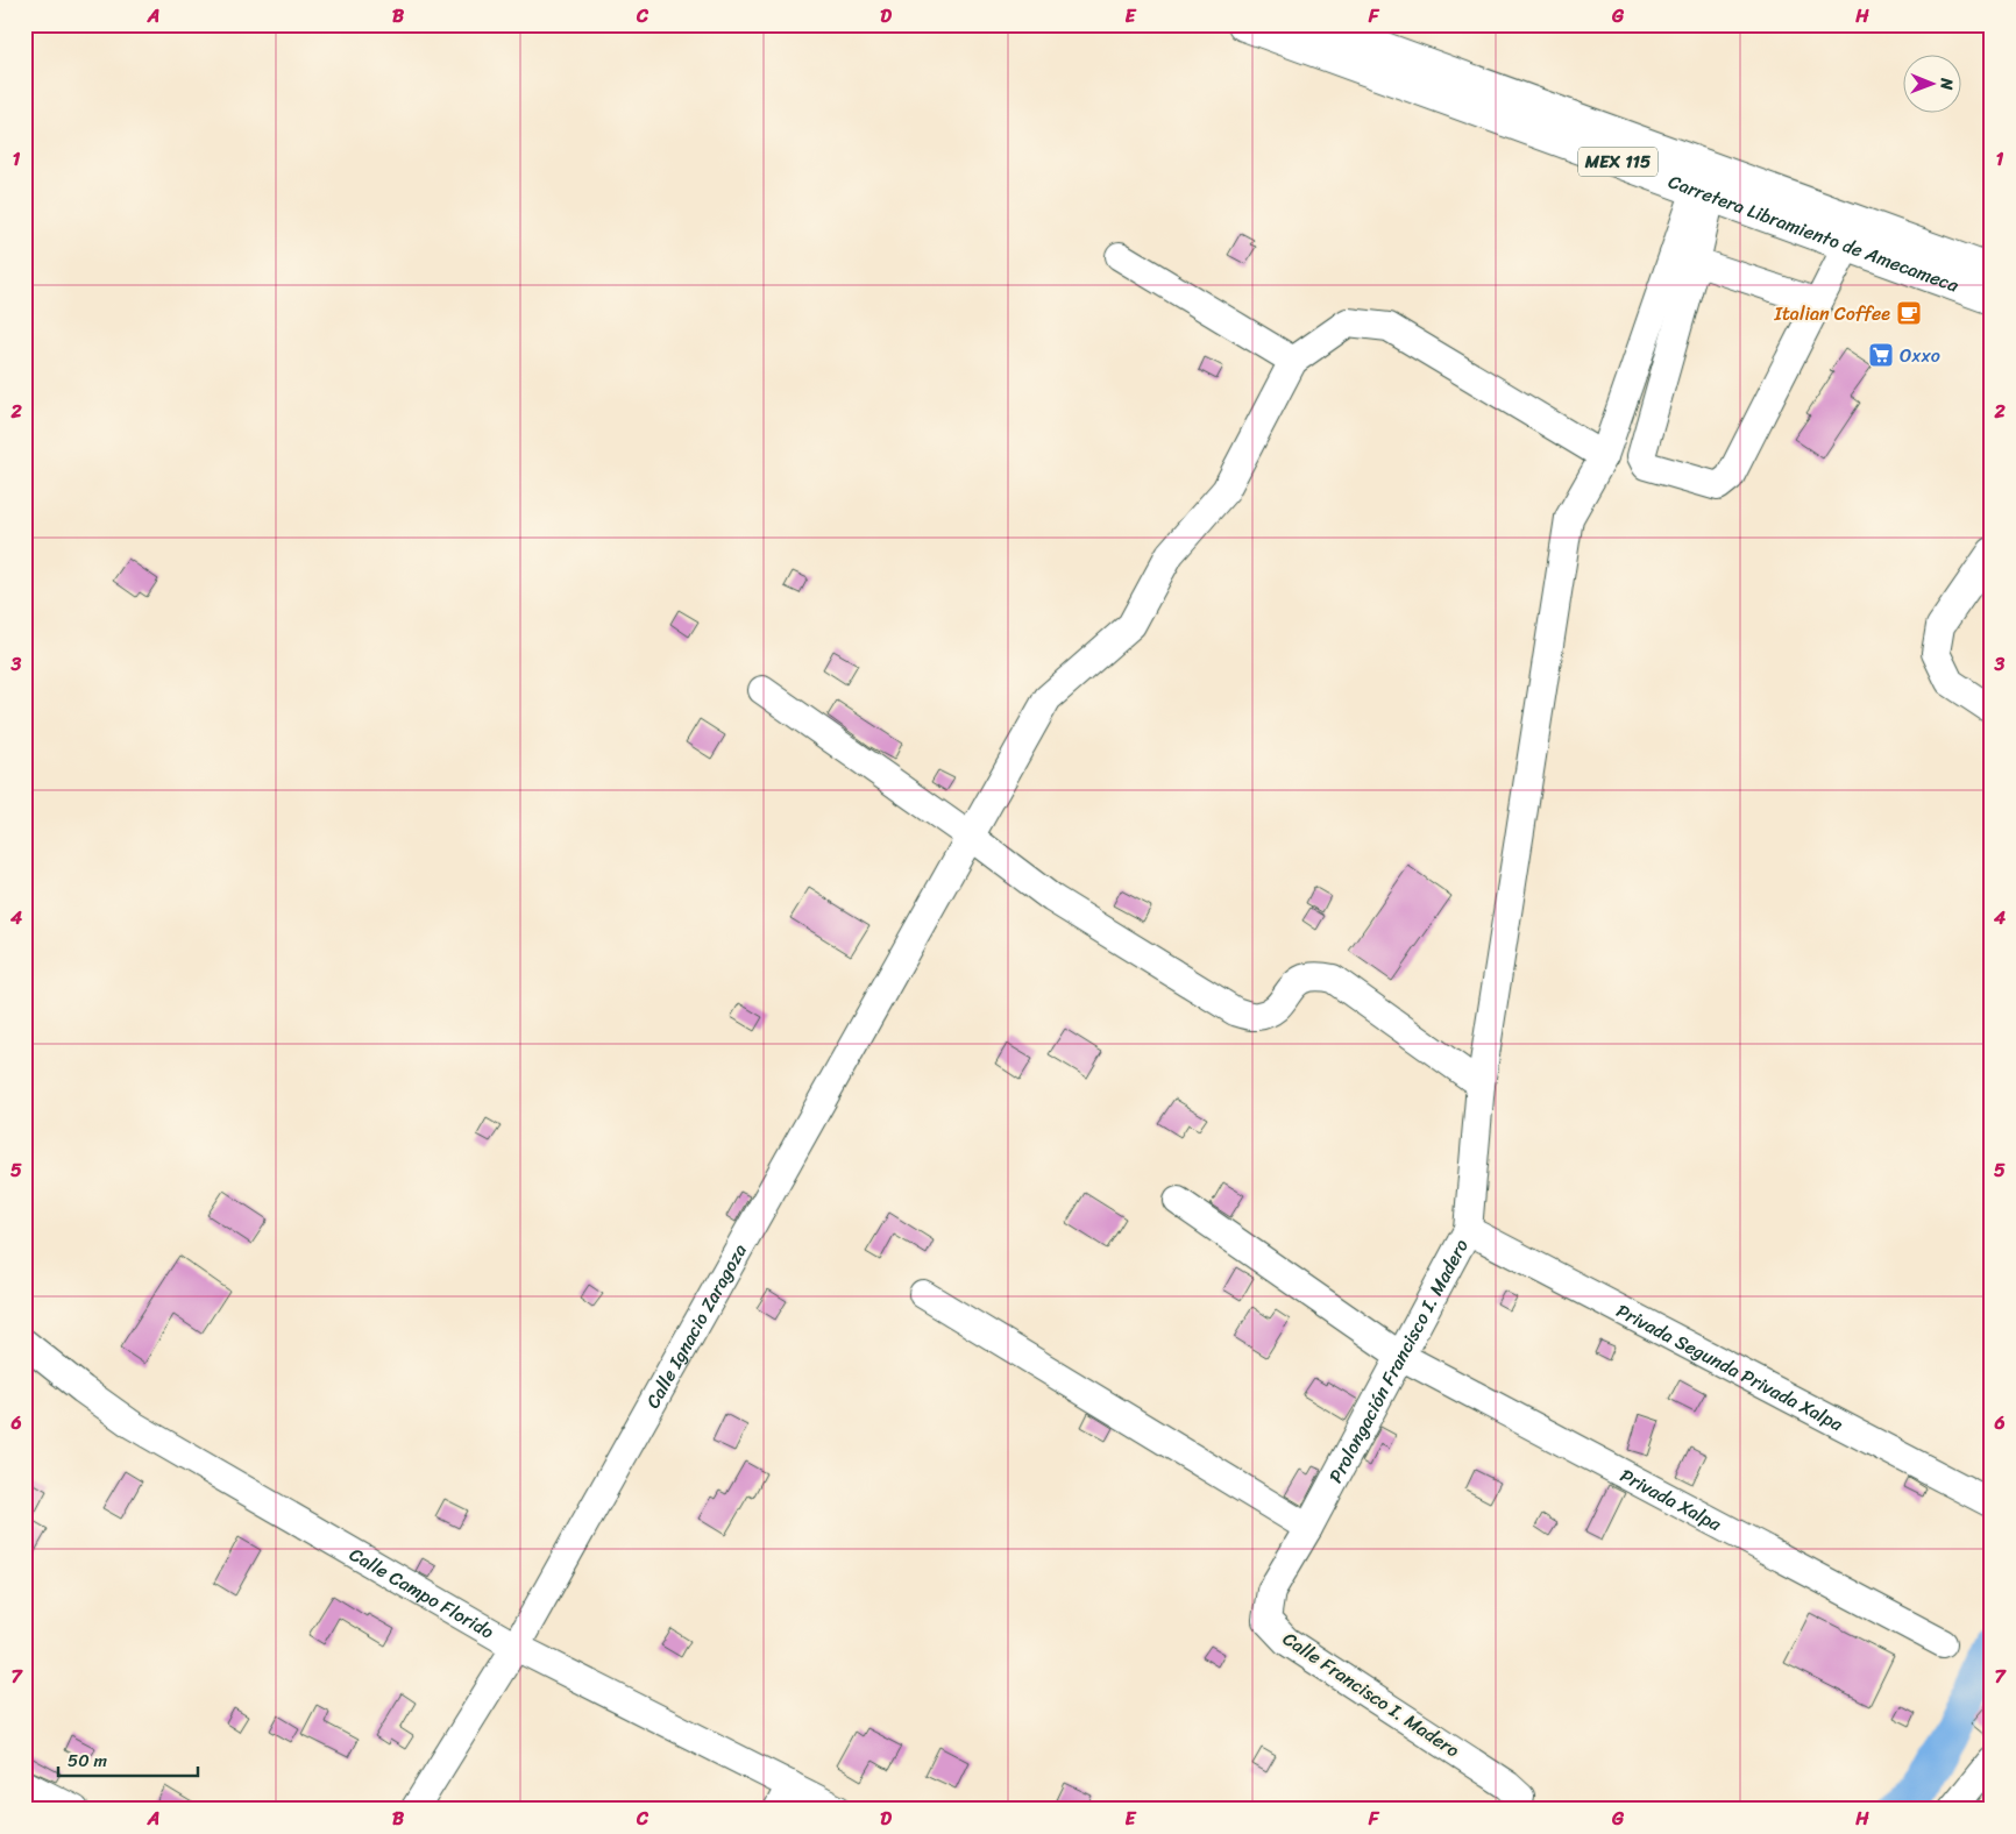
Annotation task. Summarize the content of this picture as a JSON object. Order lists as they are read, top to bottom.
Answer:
{
  "streets": {
    "main road": ["MEX 115", "Carretera Libramiento de Amecameca"],
    "street": [
      "Calle Ignacio Zaragoza",
      "Prolongación Francisco I. Madero",
      "Privada Segunda Privada Xalpa",
      "Privada Xalpa",
      "Calle Campo Florido",
      "Calle Francisco I. Madero"
    ]
  },
  "crossings": [
    ["Carretera Libramiento de Amecameca", "Prolongación Francisco I. Madero"],
    ["Calle Ignacio Zaragoza", "Calle Campo Florido"],
    ["Prolongación Francisco I. Madero", "Privada Segunda Privada Xalpa"],
    ["Prolongación Francisco I. Madero", "Privada Xalpa"],
    ["Prolongación Francisco I. Madero", "Calle Francisco I. Madero"]
  ],
  "places": {
    "cafe": ["Italian Coffee"],
    "supermarket": ["Oxxo"]
  },
  "scale_bar": "50 m",
  "north": "right",
  "grid": {
    "columns": [
      "A",
      "B",
      "C",
      "D",
      "E",
      "F",
      "G",
      "H"
    ],
    "rows": [
      "1",
      "2",
      "3",
      "4",
      "5",
      "6",
      "7"
    ]
  }
}
